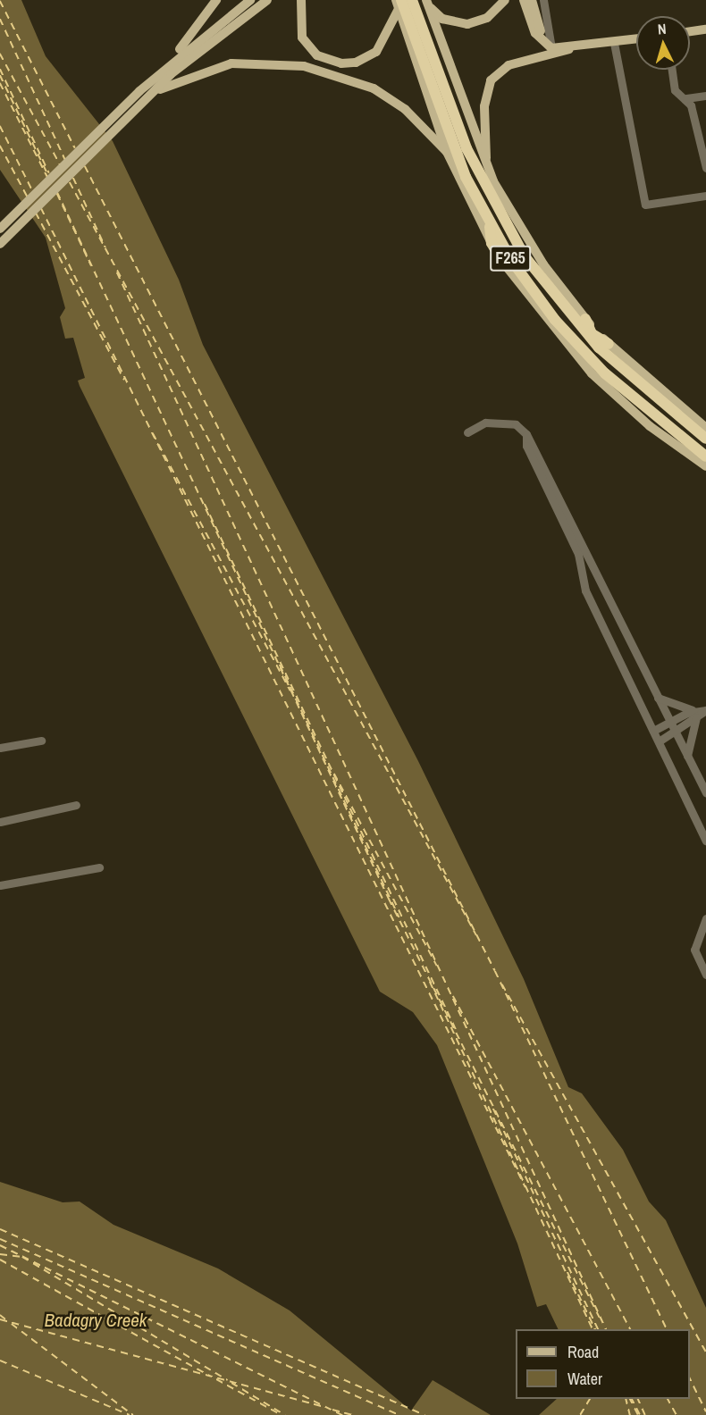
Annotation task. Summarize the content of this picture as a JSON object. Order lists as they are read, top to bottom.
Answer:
{
  "streets": {
    "highway": ["F265"]
  },
  "water": ["Badagry Creek"],
  "legend": ["Road", "Water"],
  "north": "top"
}
